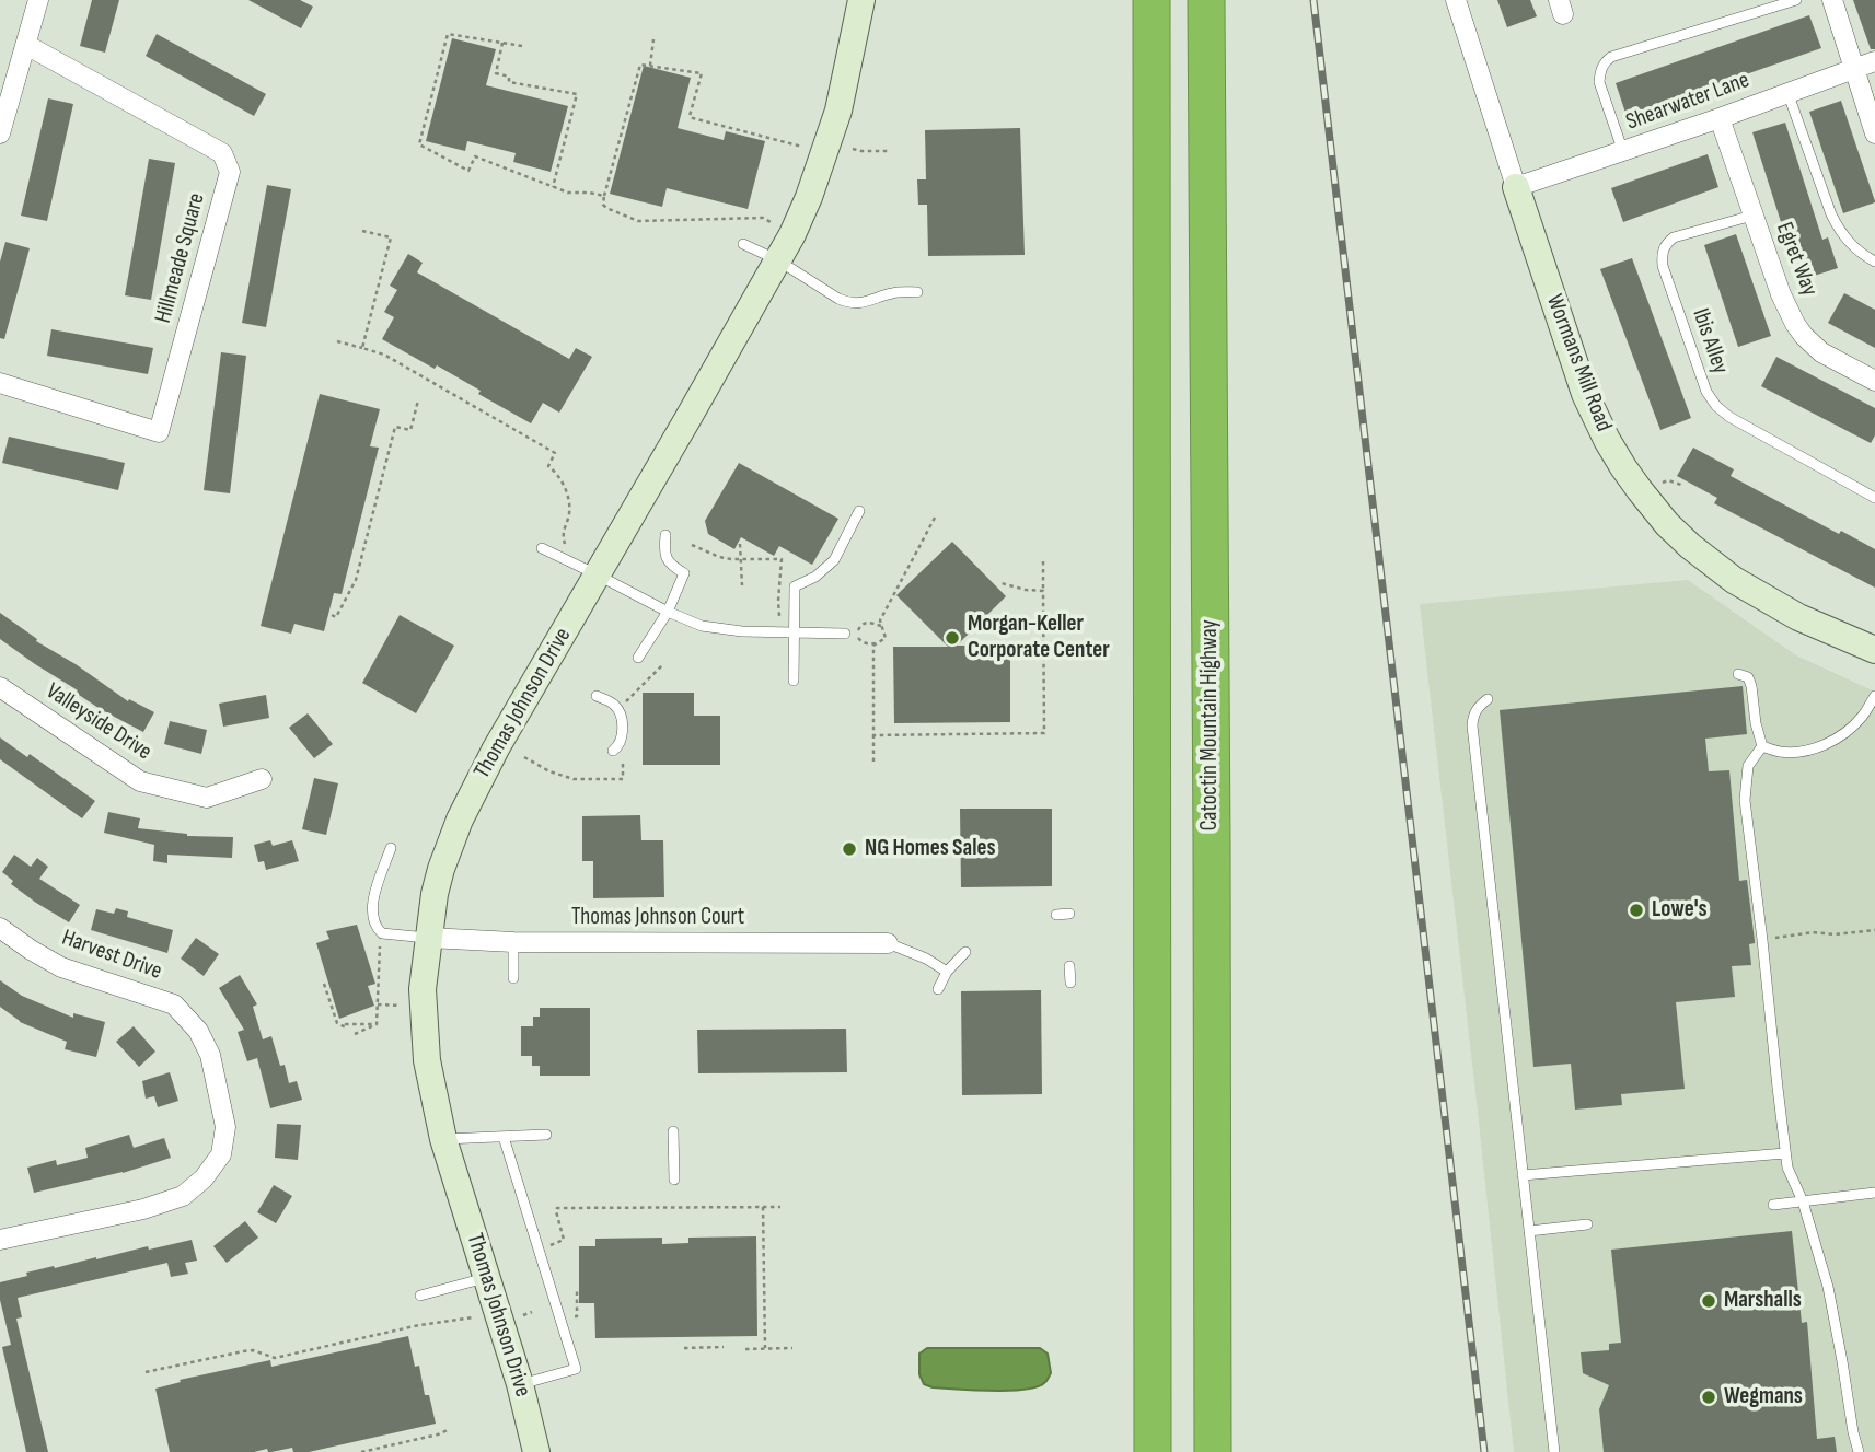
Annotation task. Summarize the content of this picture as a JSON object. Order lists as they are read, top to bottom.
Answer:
{
  "streets": {
    "highway": ["Catoctin Mountain Highway"],
    "street": [
      "Shearwater Lane",
      "Hillmeade Square",
      "Egret Way",
      "Wormans Mill Road",
      "Thomas Johnson Drive",
      "Valleyside Drive",
      "Thomas Johnson Court",
      "Harvest Drive"
    ],
    "lane": ["Ibis Alley"]
  },
  "crossings": [
    ["Shearwater Lane", "Egret Way"],
    ["Shearwater Lane", "Wormans Mill Road"],
    ["Egret Way", "Ibis Alley"],
    ["Thomas Johnson Drive", "Thomas Johnson Court"]
  ],
  "places": [
    "Morgan-Keller Corporate Center",
    "NG Homes Sales",
    "Lowe's",
    "Marshalls",
    "Wegmans"
  ]
}
